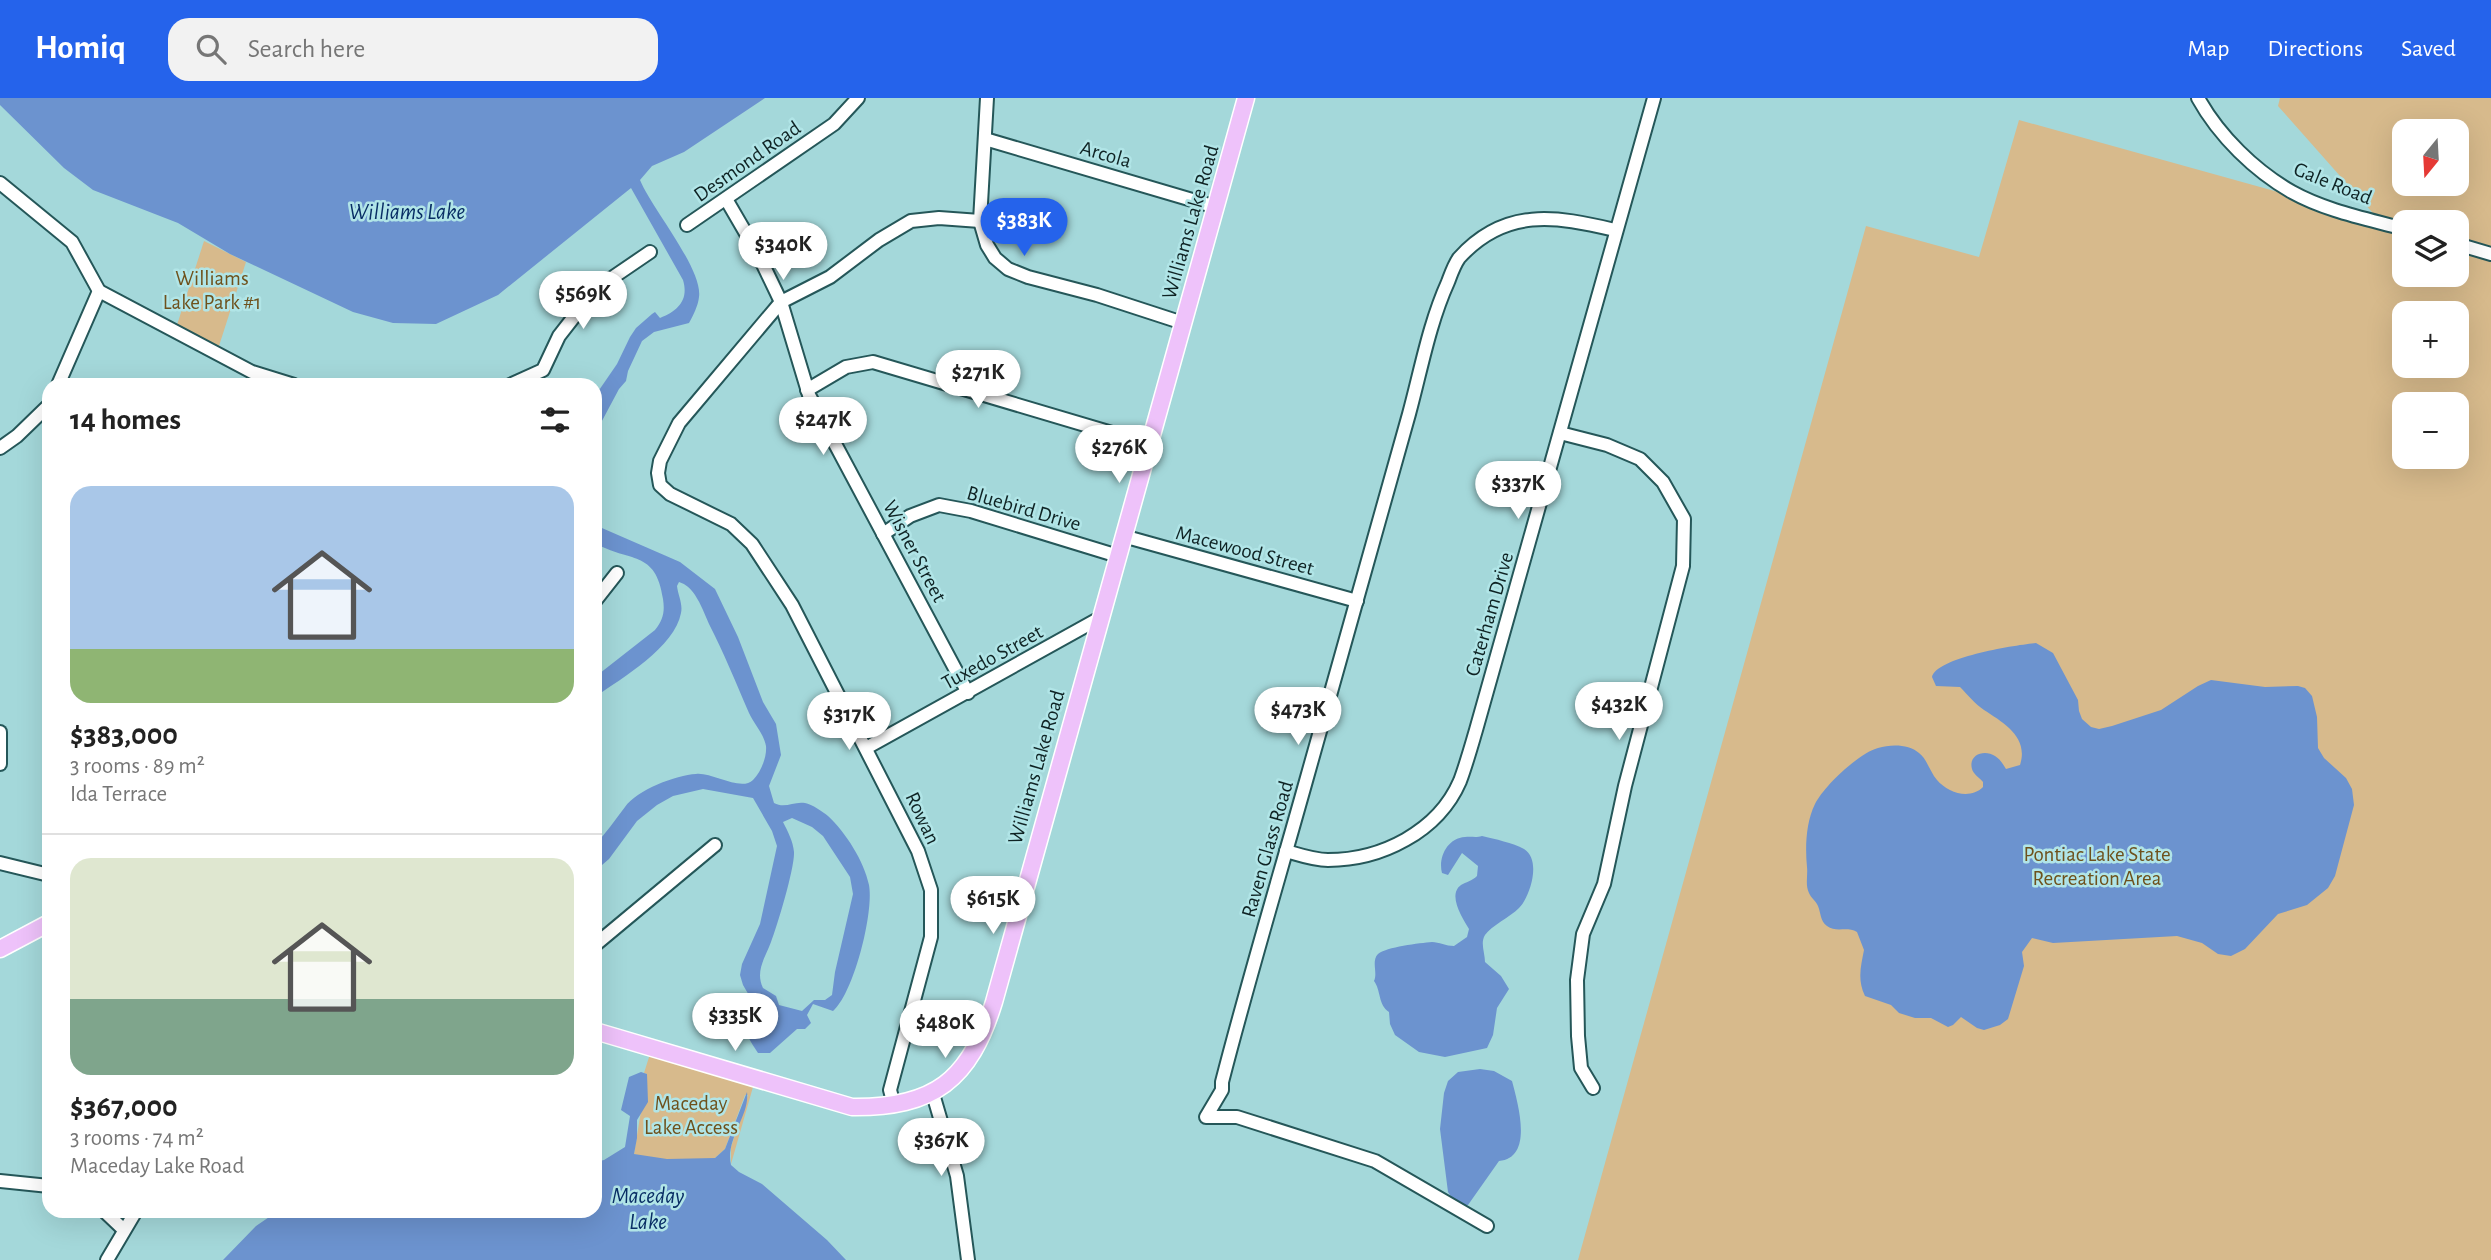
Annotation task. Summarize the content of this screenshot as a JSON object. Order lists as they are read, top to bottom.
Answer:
{
  "streets": {
    "main road": ["Williams Lake Road"],
    "street": [
      "Arcola",
      "Desmond Road",
      "Gale Road",
      "Bluebird Drive",
      "Macewood Street",
      "Wisner Street",
      "Caterham Drive",
      "Tuxedo Street",
      "Rowan",
      "Raven Glass Road"
    ]
  },
  "crossings": [
    ["Arcola", "Williams Lake Road"],
    ["Desmond Road", "Wisner Street"],
    ["Williams Lake Road", "Bluebird Drive"],
    ["Williams Lake Road", "Macewood Street"],
    ["Williams Lake Road", "Tuxedo Street"],
    ["Williams Lake Road", "Rowan"],
    ["Bluebird Drive", "Wisner Street"],
    ["Macewood Street", "Raven Glass Road"],
    ["Wisner Street", "Tuxedo Street"],
    ["Wisner Street", "Rowan"],
    ["Caterham Drive", "Raven Glass Road"],
    ["Tuxedo Street", "Rowan"]
  ],
  "water": ["Williams Lake", "Maceday Lake"],
  "parks": ["Williams Lake Park #1", "Pontiac Lake State Recreation Area", "Maceday Lake Access"],
  "north": "bottom",
  "page": {
    "header": "Homiq",
    "search": "Search here",
    "nav": ["Map", "Directions", "Saved"],
    "map_buttons": ["+", "−"],
    "price": [
      "$383K",
      "$340K",
      "$569K",
      "$271K",
      "$247K",
      "$276K",
      "$337K",
      "$432K",
      "$473K",
      "$317K",
      "$615K",
      "$335K",
      "$480K",
      "$367K"
    ],
    "heading": "14 homes",
    "list": [
      {
        "name": "$383,000",
        "note": "3 rooms · 89 m² · Ida Terrace"
      },
      {
        "name": "$367,000",
        "note": "3 rooms · 74 m² · Maceday Lake Road"
      }
    ]
  }
}
